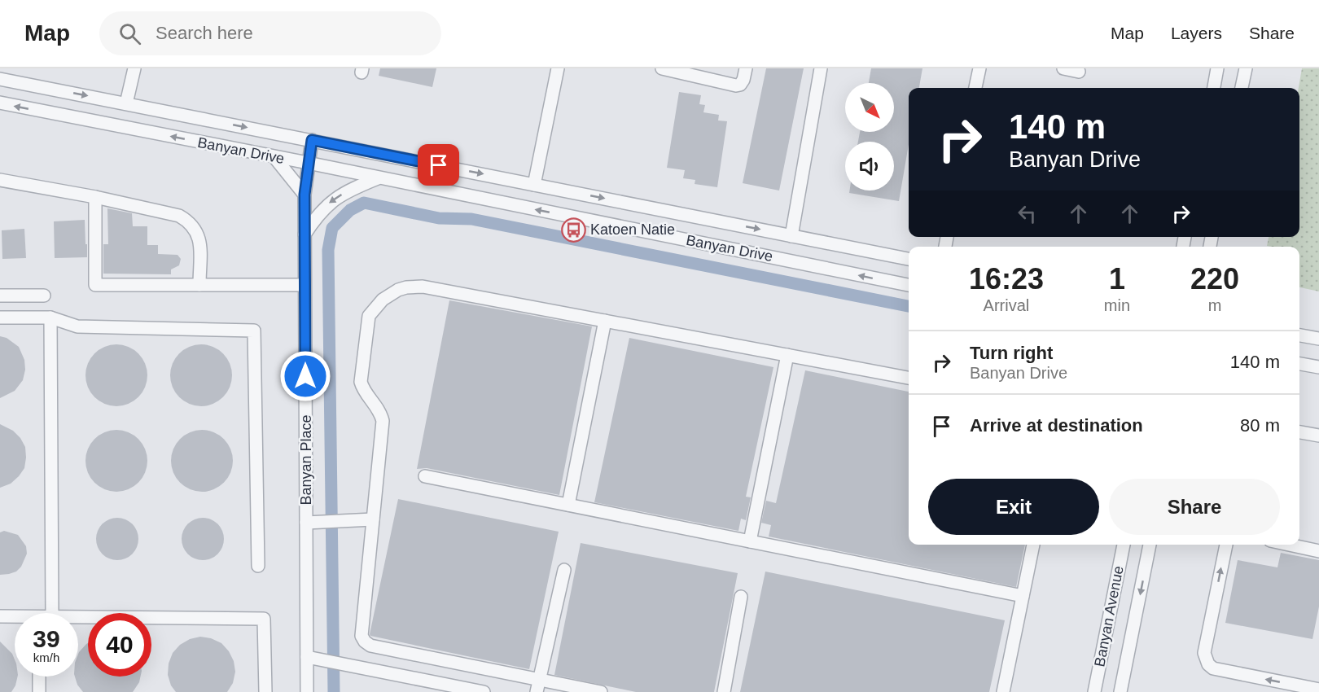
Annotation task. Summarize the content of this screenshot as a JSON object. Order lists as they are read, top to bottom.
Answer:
{
  "streets": {
    "street": ["Banyan Drive", "Banyan Place", "Banyan Avenue"]
  },
  "crossings": [
    ["Banyan Drive", "Banyan Place"]
  ],
  "places": {
    "bus stop": ["Katoen Natie"]
  },
  "north": "bottom right",
  "page": {
    "header": "Map",
    "search": "Search here",
    "nav": ["Map", "Layers", "Share"],
    "turn": ["140 m", "Banyan Drive"],
    "eta": [
      "16:23",
      "Arrival",
      "1",
      "min",
      "220",
      "m"
    ],
    "list": [
      {
        "name": "Turn right",
        "note": "Banyan Drive",
        "value": "140 m"
      },
      {
        "name": "Arrive at destination",
        "value": "80 m"
      }
    ],
    "buttons": ["Exit", "Share"],
    "speed": "39 km/h",
    "limit": "40"
  }
}
